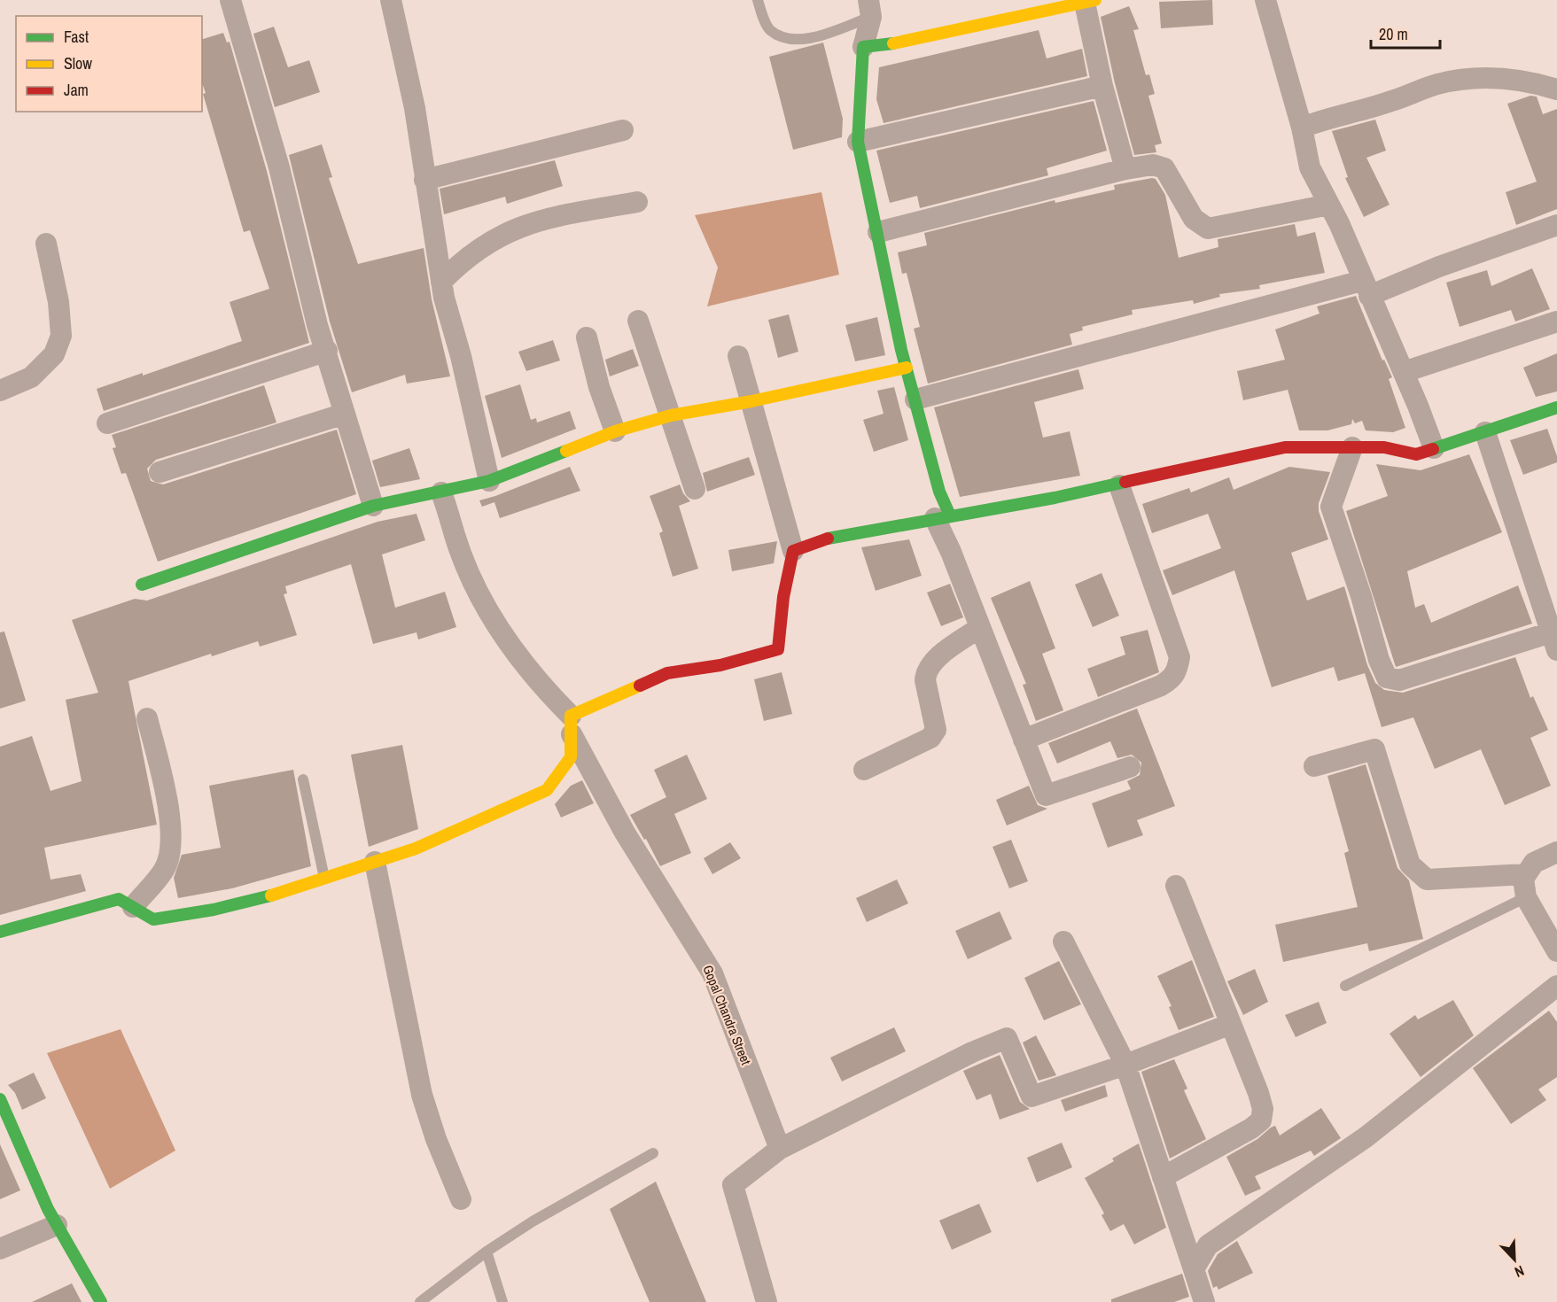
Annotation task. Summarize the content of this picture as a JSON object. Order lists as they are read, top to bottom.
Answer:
{
  "streets": {
    "street": ["Gopal Chandra Street"]
  },
  "legend": ["Fast", "Slow", "Jam"],
  "scale_bar": "20 m",
  "north": "bottom right"
}
